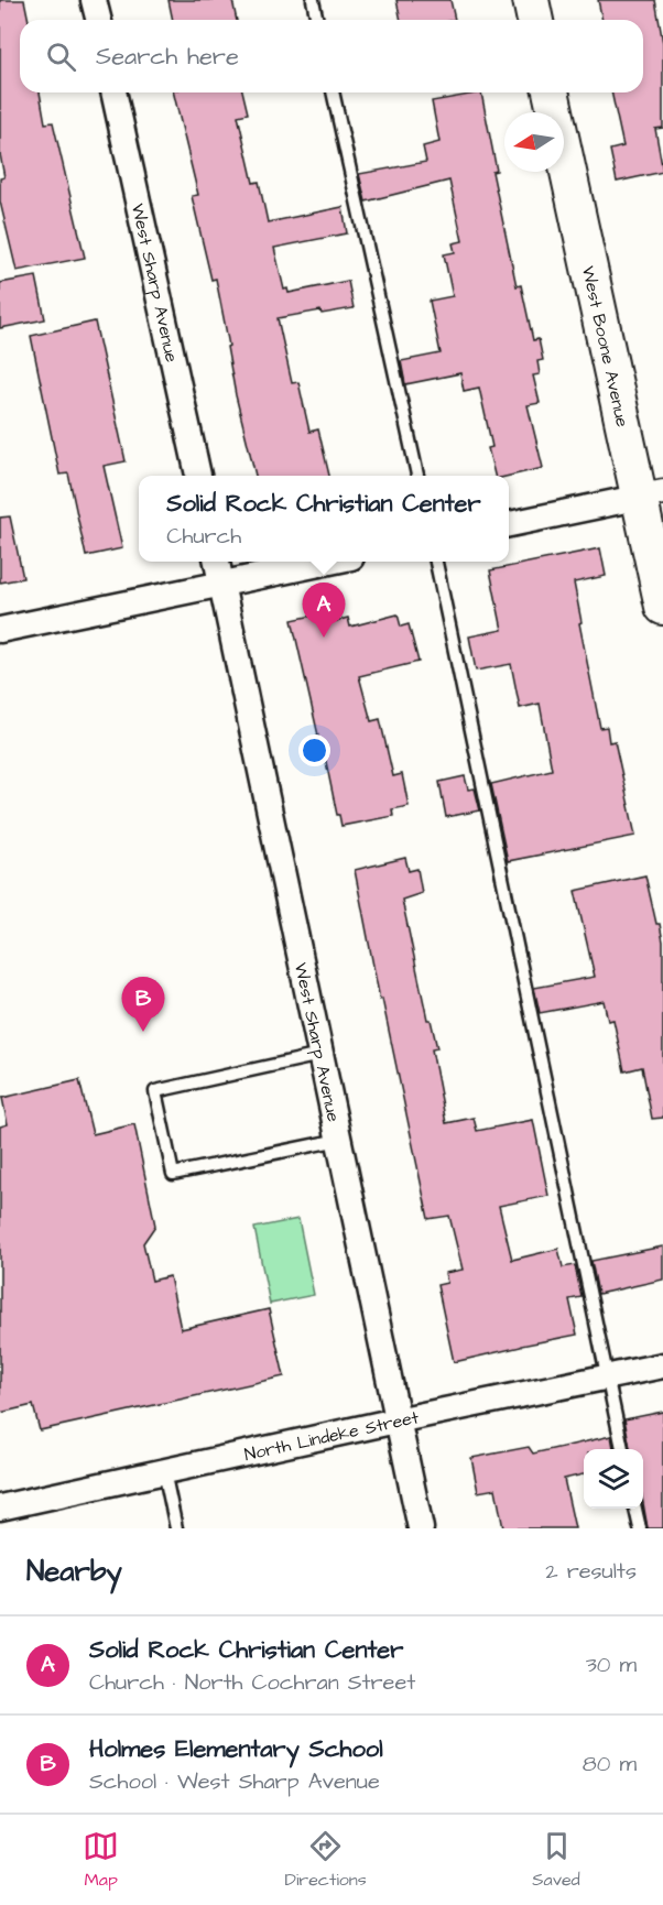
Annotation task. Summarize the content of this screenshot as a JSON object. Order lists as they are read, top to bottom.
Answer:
{
  "streets": {
    "main road": ["West Boone Avenue"],
    "street": ["West Sharp Avenue", "North Lindeke Street"]
  },
  "crossings": [
    ["West Sharp Avenue", "North Lindeke Street"]
  ],
  "north": "left",
  "page": {
    "search": "Search here",
    "popup": ["Solid Rock Christian Center", "Church"],
    "pins": ["A", "B"],
    "heading": ["Nearby", "2 results"],
    "list": [
      {
        "mark": "A",
        "name": "Solid Rock Christian Center",
        "note": "Church · North Cochran Street",
        "value": "30 m"
      },
      {
        "mark": "B",
        "name": "Holmes Elementary School",
        "note": "School · West Sharp Avenue",
        "value": "80 m"
      }
    ],
    "nav": ["Map", "Directions", "Saved"]
  }
}
